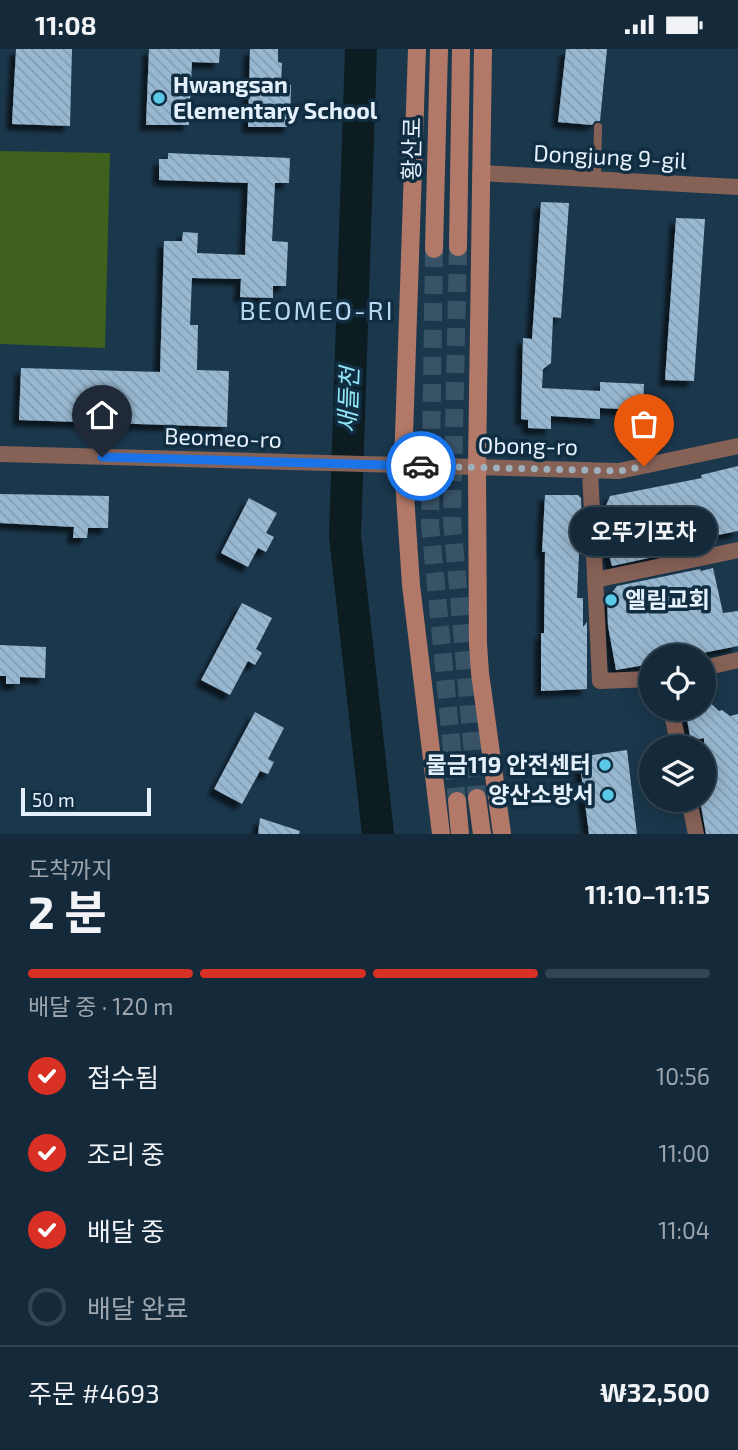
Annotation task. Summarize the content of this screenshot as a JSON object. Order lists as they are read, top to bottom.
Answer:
{
  "streets": {
    "main road": ["황산로"],
    "street": ["Dongjung 9-gil", "Beomeo-ro", "Obong-ro"]
  },
  "crossings": [
    ["Beomeo-ro", "Obong-ro"]
  ],
  "districts": ["BEOMEO-RI"],
  "water": ["새들천"],
  "places": [
    "Hwangsan Elementary School",
    "오뚜기포차",
    "엘림교회",
    "물금119 안전센터",
    "양산소방서"
  ],
  "scale_bar": "50 m",
  "page": {
    "status": "11:08",
    "bubble": "오뚜기포차",
    "scale": "50 m",
    "heading": ["2 분", "도착까지", "11:10–11:15"],
    "panel": ["주문 #4693", "₩32,500"],
    "bar": "배달 중 · 120 m",
    "list": [
      ["접수됨", "10:56"],
      ["조리 중", "11:00"],
      ["배달 중", "11:04"],
      "배달 완료"
    ]
  }
}
